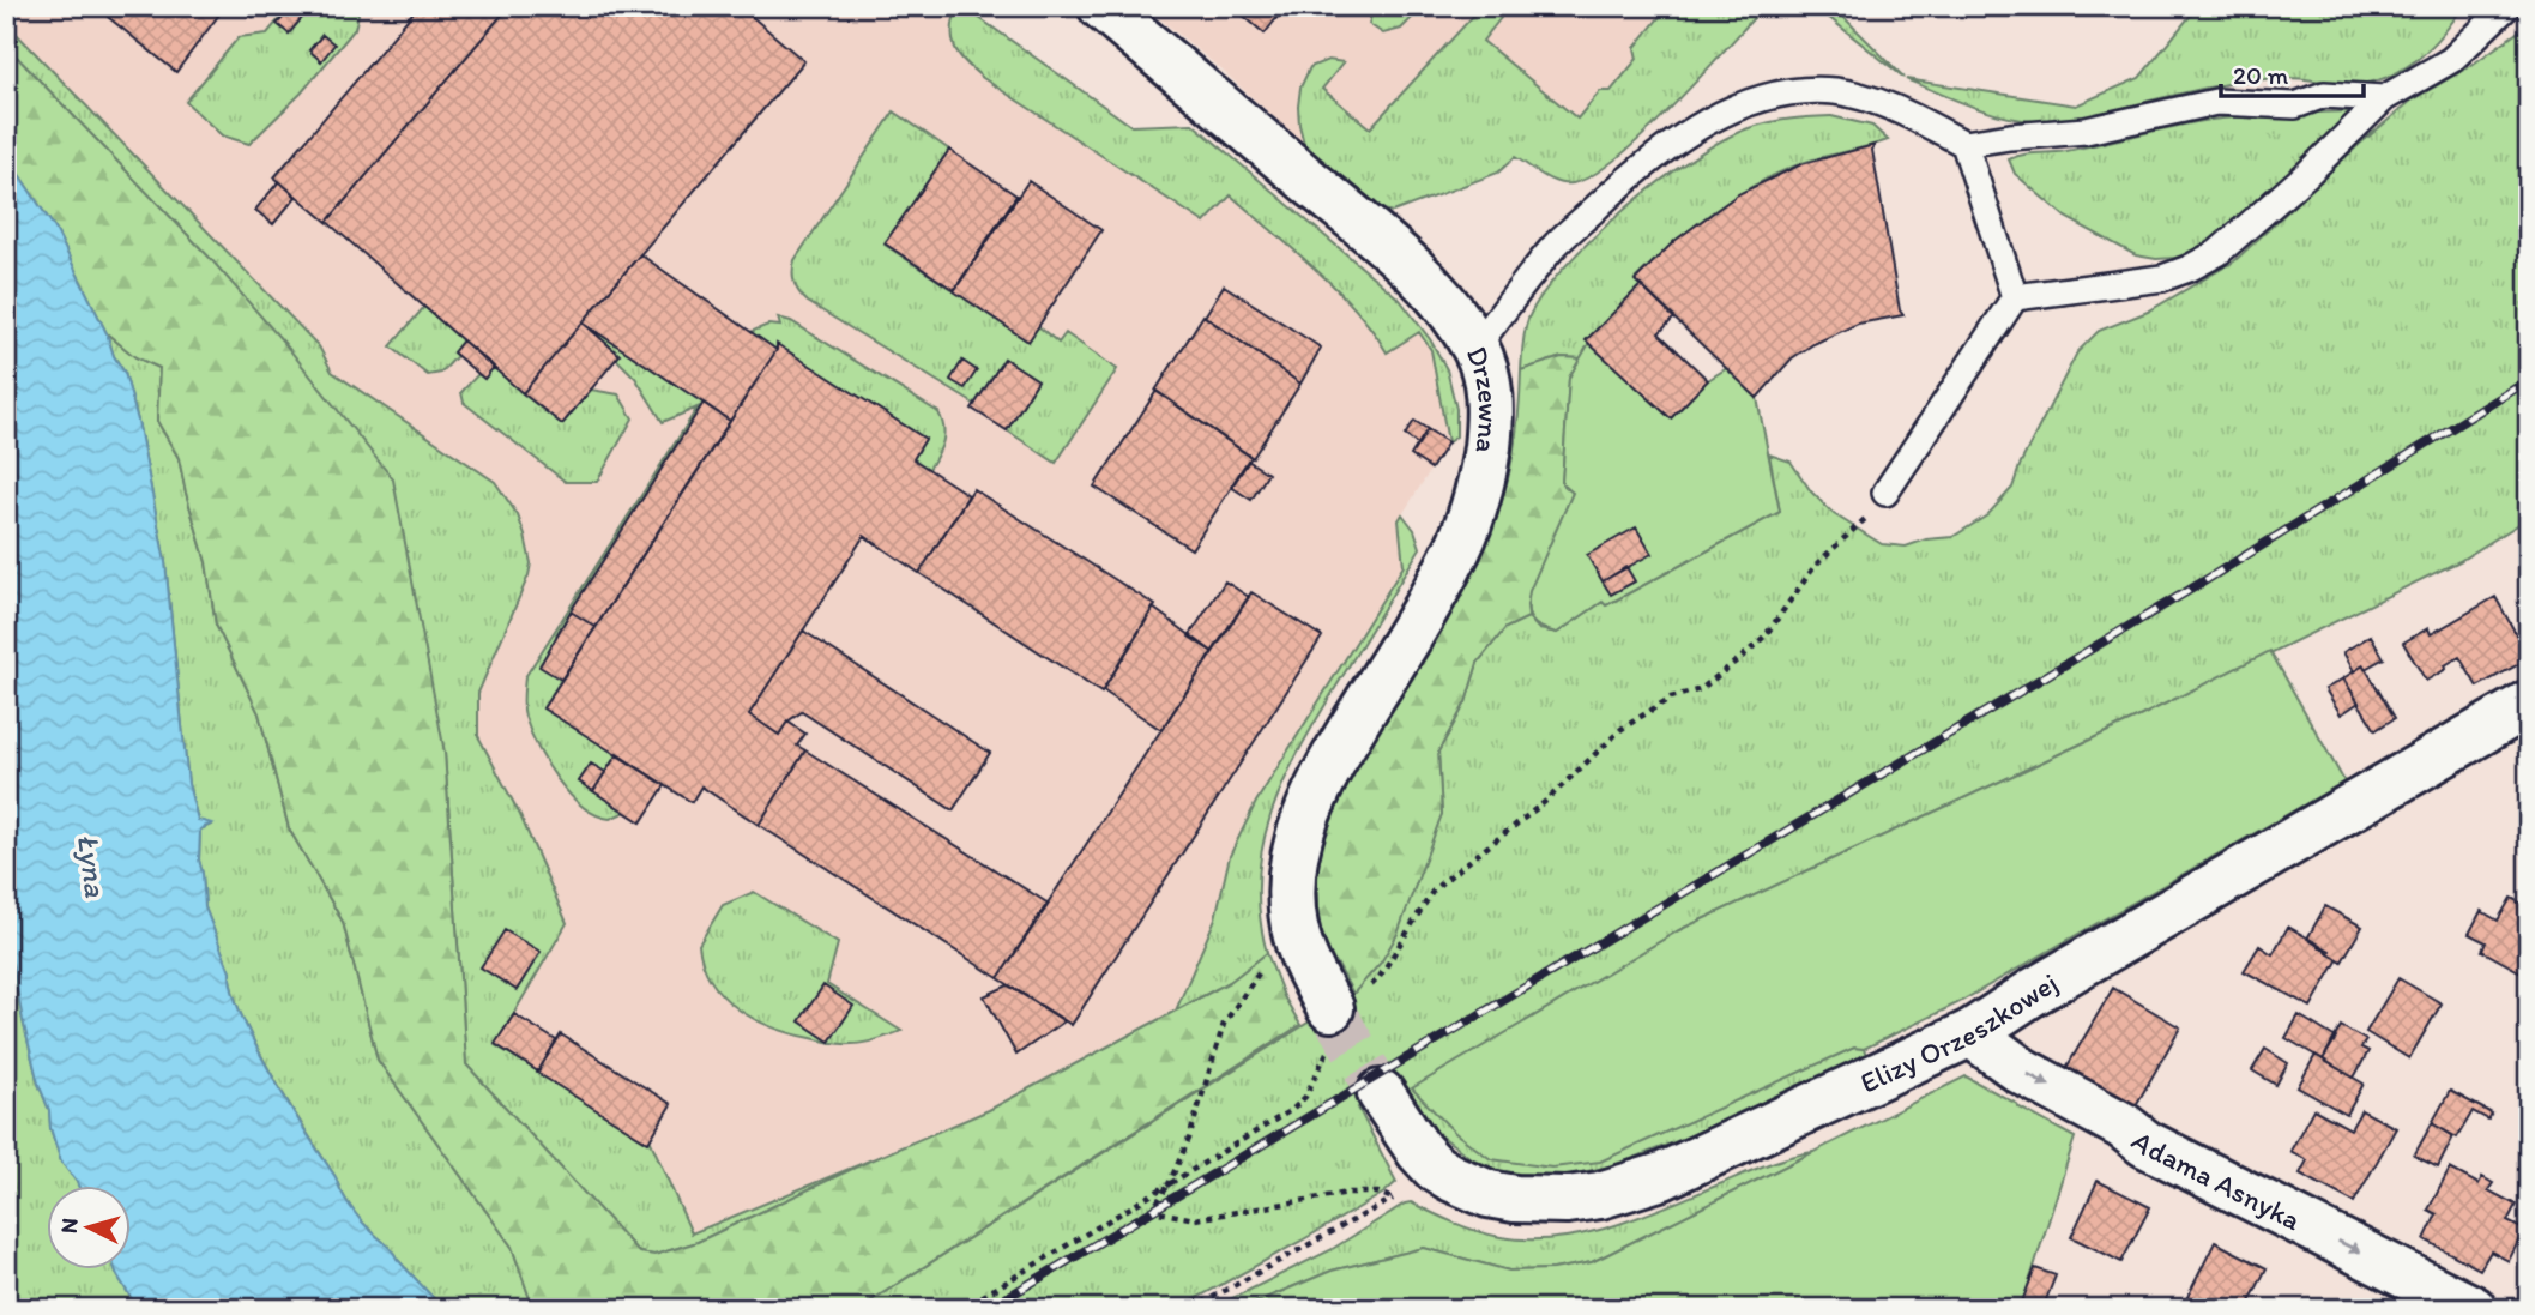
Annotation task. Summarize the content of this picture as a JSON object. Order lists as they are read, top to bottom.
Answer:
{
  "streets": {
    "street": ["Drzewna", "Elizy Orzeszkowej", "Adama Asnyka"]
  },
  "crossings": [
    ["Elizy Orzeszkowej", "Adama Asnyka"]
  ],
  "one_way": ["Adama Asnyka"],
  "water": ["Łyna"],
  "scale_bar": "20 m",
  "north": "left"
}
